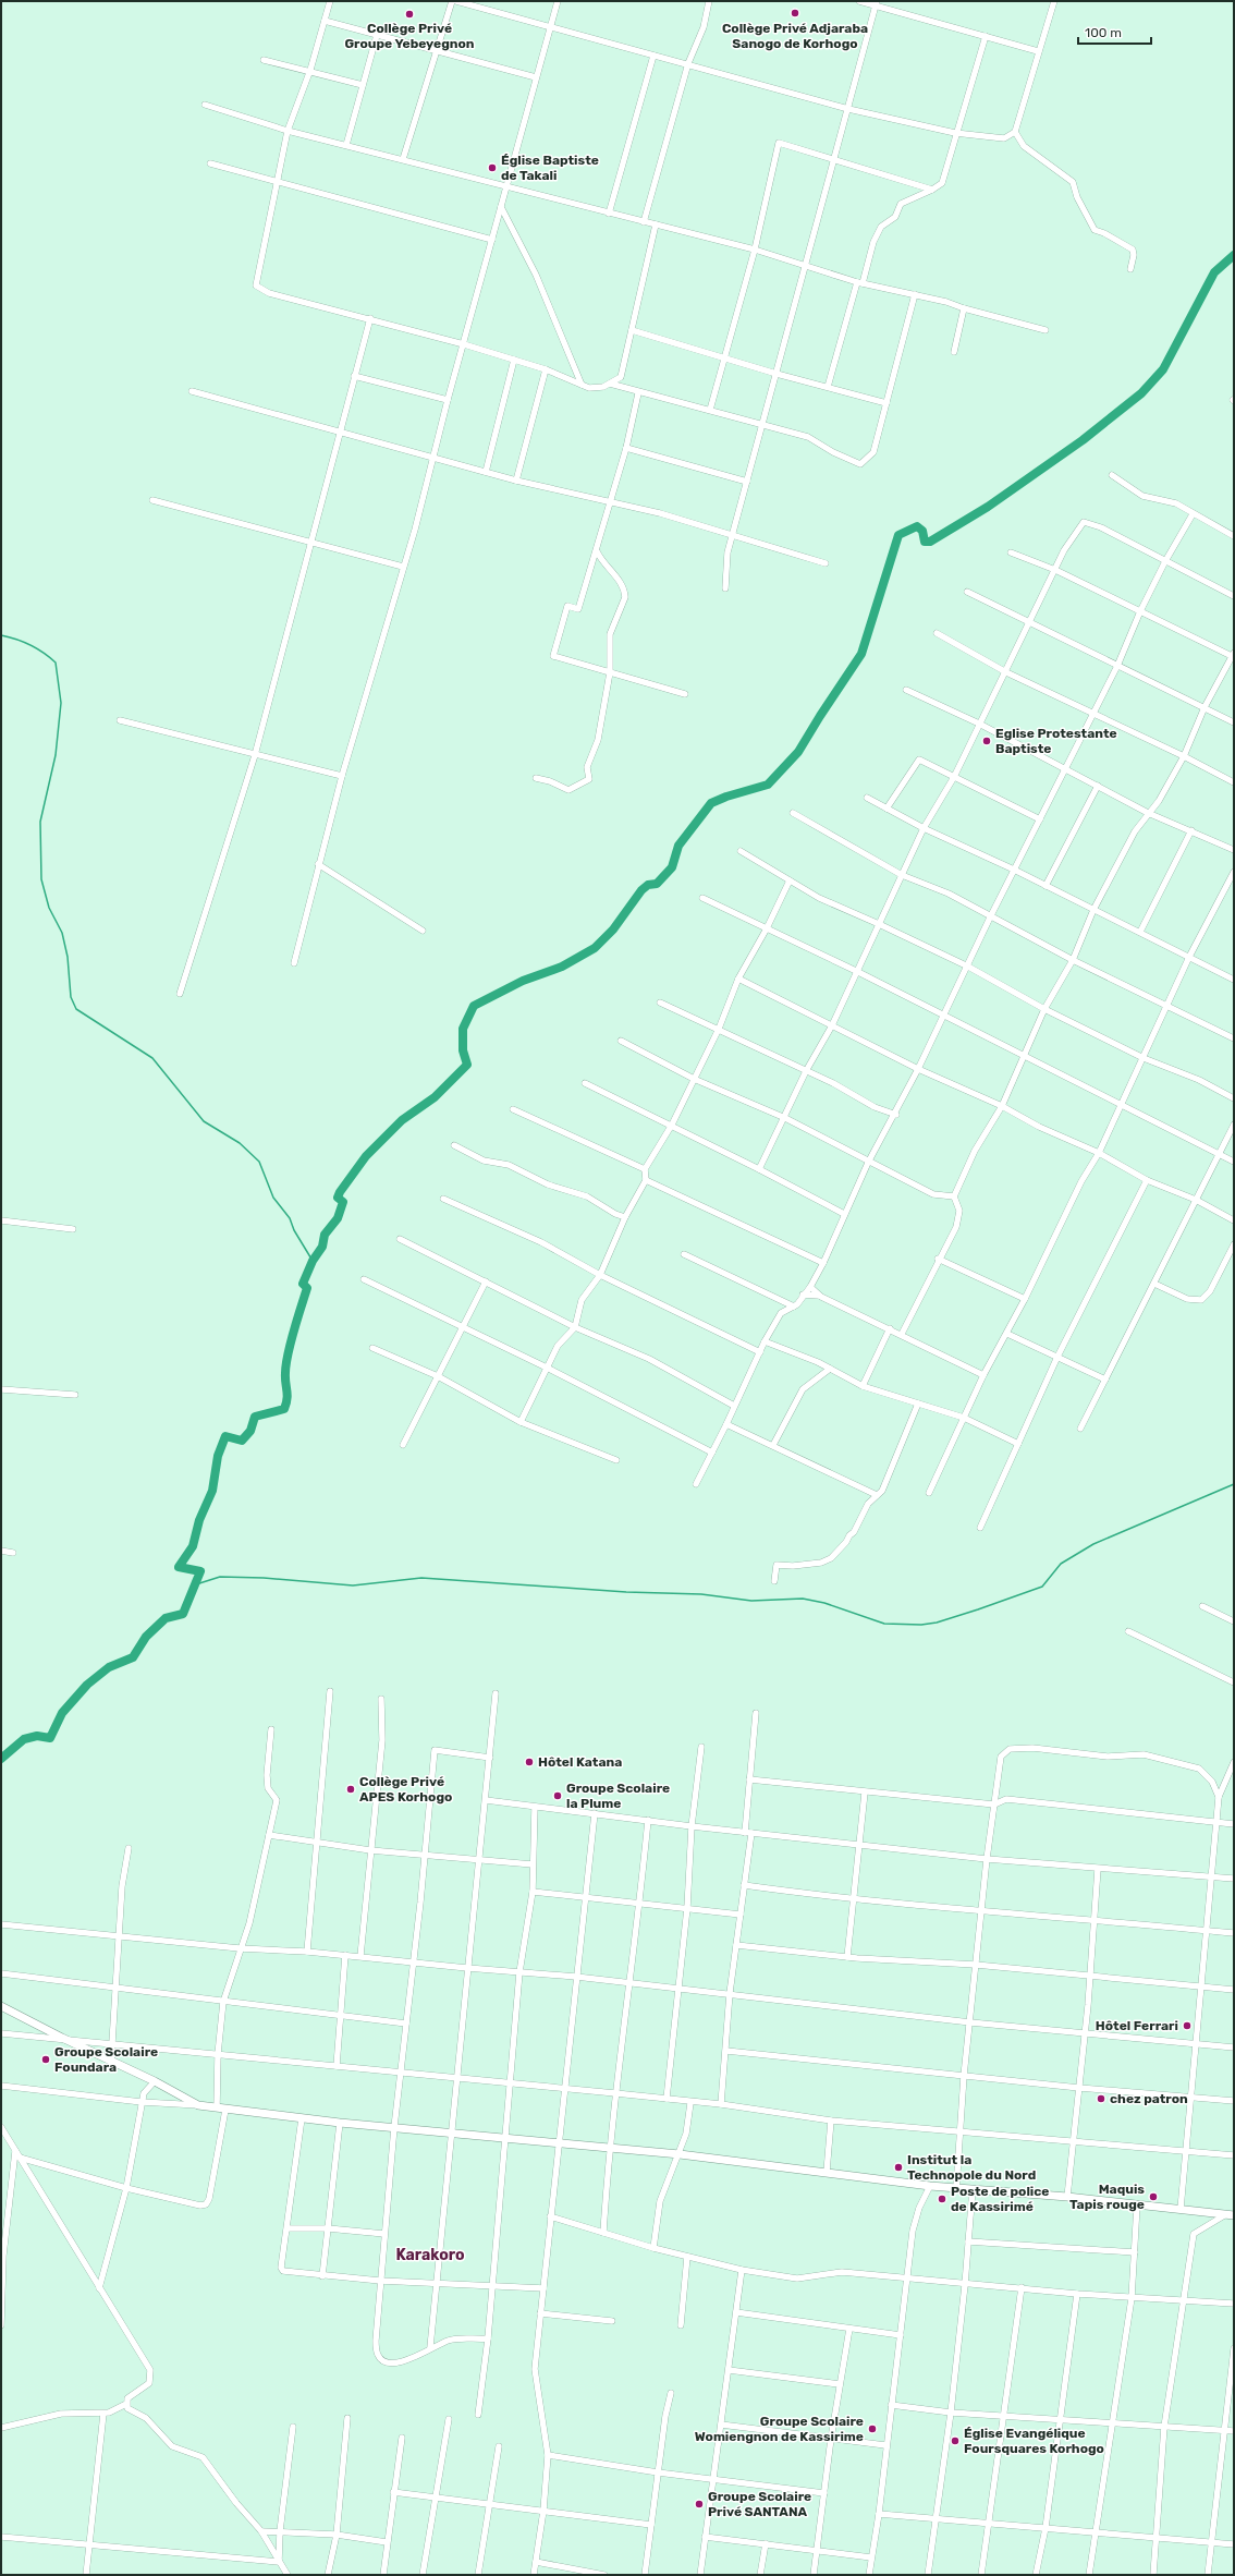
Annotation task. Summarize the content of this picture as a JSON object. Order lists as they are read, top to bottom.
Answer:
{
  "districts": ["Karakoro"],
  "places": [
    "Collège Privé Adjaraba Sanogo de Korhogo",
    "Collège Privé Groupe Yebeyegnon",
    "Église Baptiste de Takali",
    "Eglise Protestante Baptiste",
    "Hôtel Katana",
    "Collège Privé APES Korhogo",
    "Groupe Scolaire la Plume",
    "Hôtel Ferrari",
    "Groupe Scolaire Foundara",
    "chez patron",
    "Institut la Technopole du Nord",
    "Maquis Tapis rouge",
    "Poste de police de Kassirimé",
    "Groupe Scolaire Womiengnon de Kassirime",
    "Église Evangélique Foursquares Korhogo",
    "Groupe Scolaire Privé SANTANA"
  ],
  "scale_bar": "100 m"
}
